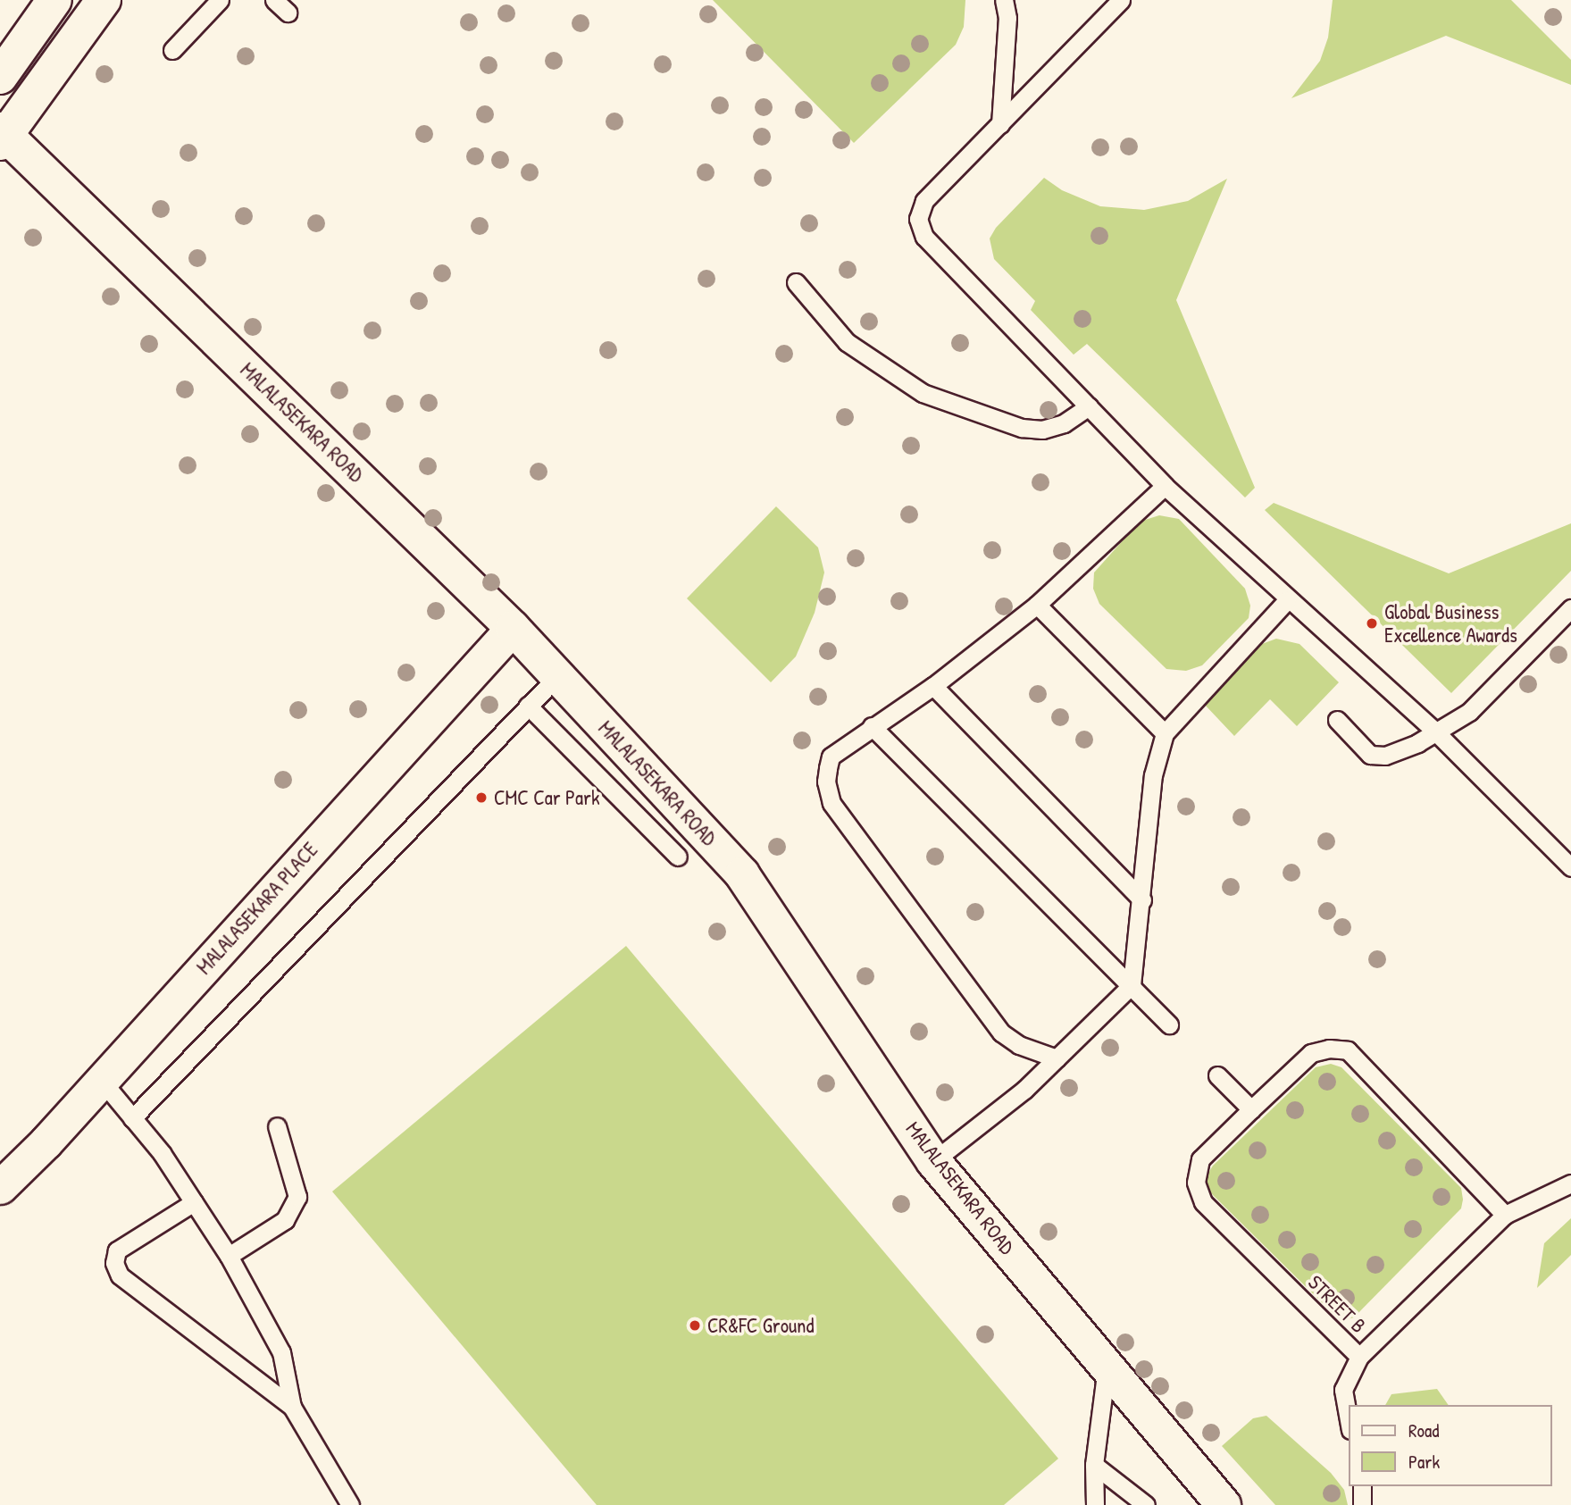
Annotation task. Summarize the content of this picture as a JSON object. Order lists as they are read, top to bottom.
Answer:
{
  "streets": {
    "street": ["MALALASEKARA ROAD", "MALALASEKARA PLACE"],
    "lane": ["STREET B"]
  },
  "crossings": [
    ["MALALASEKARA ROAD", "MALALASEKARA PLACE"]
  ],
  "places": ["Global Business Excellence Awards", "CMC Car Park", "CR&FC Ground"],
  "legend": ["Road", "Park"]
}
